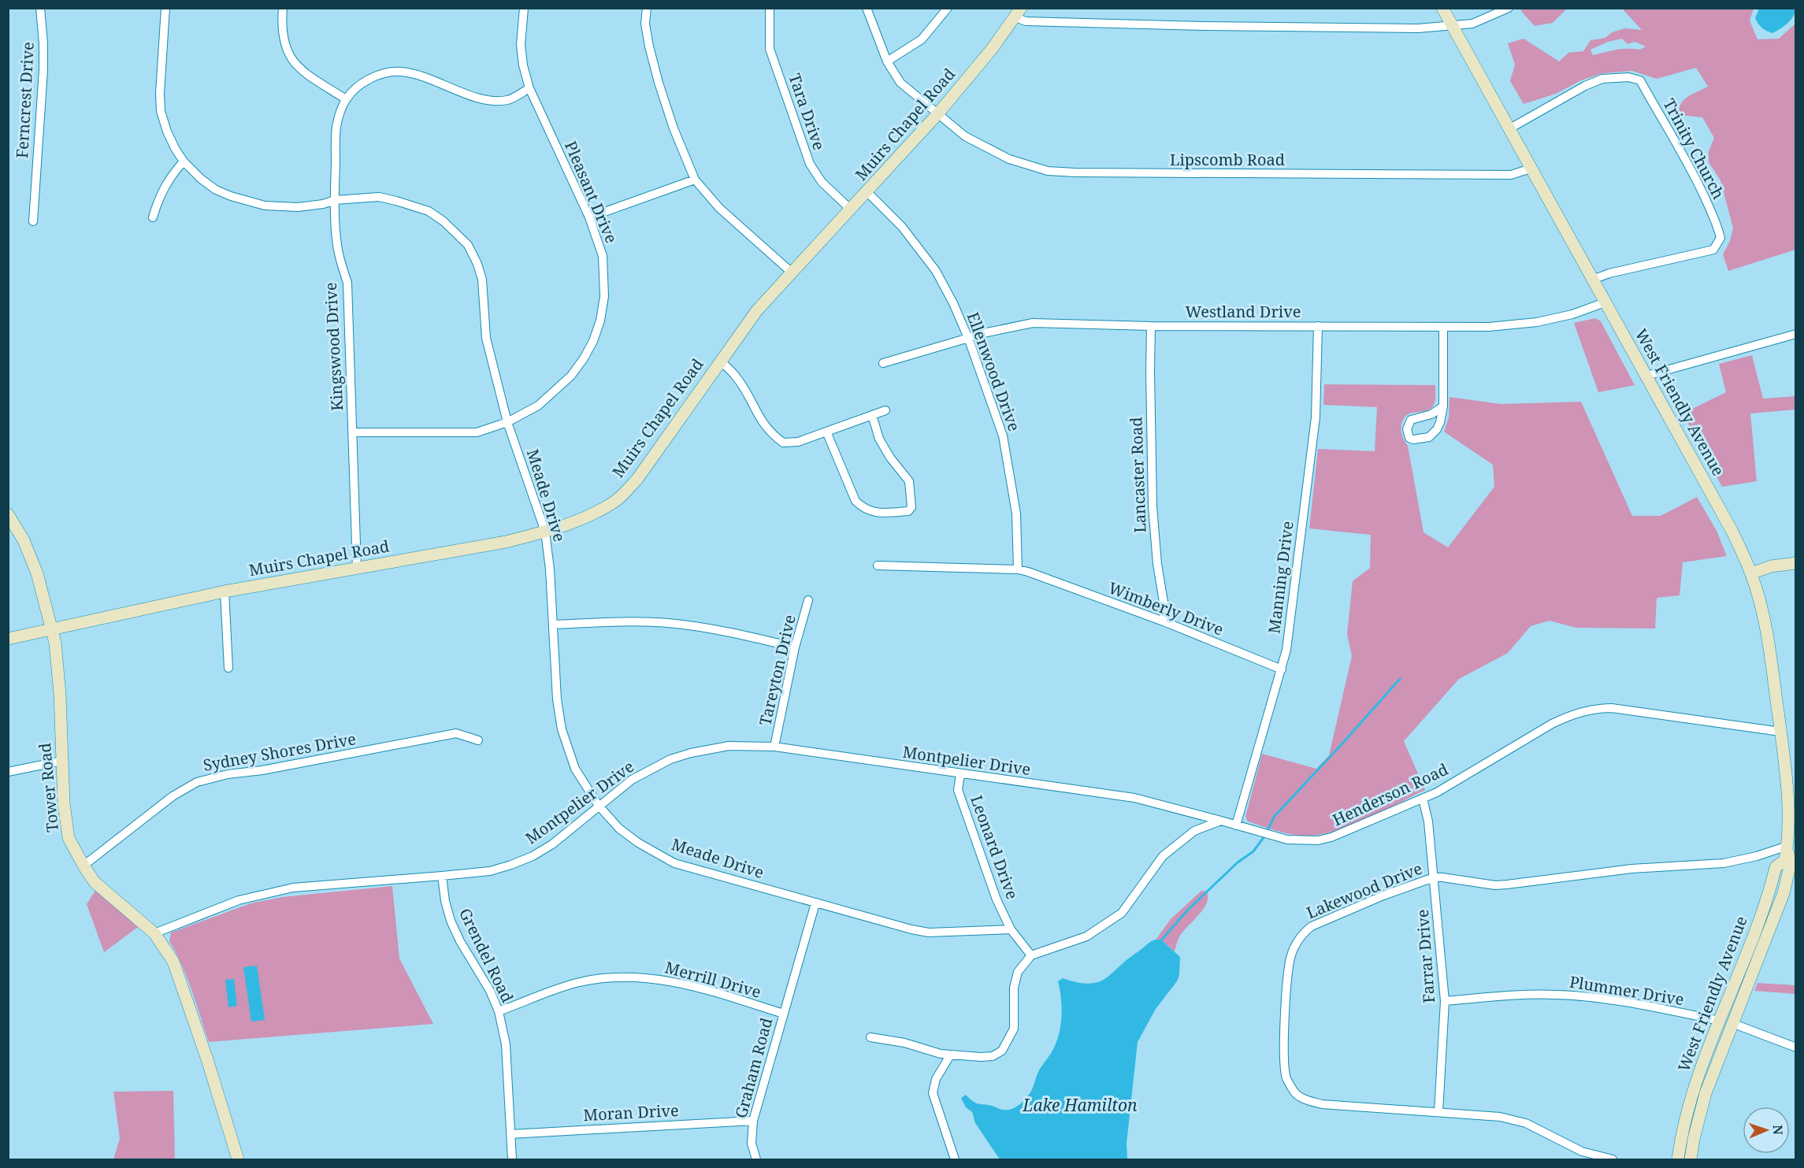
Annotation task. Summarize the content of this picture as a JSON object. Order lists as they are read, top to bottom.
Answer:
{
  "streets": {
    "main road": ["Muirs Chapel Road", "West Friendly Avenue", "Tower Road"],
    "street": [
      "Ferncrest Drive",
      "Tara Drive",
      "Trinity Church",
      "Lipscomb Road",
      "Pleasant Drive",
      "Westland Drive",
      "Kingswood Drive",
      "Ellenwood Drive",
      "Lancaster Road",
      "Meade Drive",
      "Manning Drive",
      "Wimberly Drive",
      "Tareyton Drive",
      "Sydney Shores Drive",
      "Montpelier Drive",
      "Henderson Road",
      "Leonard Drive",
      "Lakewood Drive",
      "Grendel Road",
      "Farrar Drive",
      "Merrill Drive",
      "Plummer Drive",
      "Graham Road",
      "Moran Drive"
    ]
  },
  "crossings": [
    ["Tara Drive", "Muirs Chapel Road"],
    ["Muirs Chapel Road", "Lipscomb Road"],
    ["Muirs Chapel Road", "Kingswood Drive"],
    ["Muirs Chapel Road", "Ellenwood Drive"],
    ["Muirs Chapel Road", "Meade Drive"],
    ["Muirs Chapel Road", "Tower Road"],
    ["Trinity Church", "West Friendly Avenue"],
    ["Lipscomb Road", "West Friendly Avenue"],
    ["Pleasant Drive", "Kingswood Drive"],
    ["Pleasant Drive", "Meade Drive"],
    ["Westland Drive", "Ellenwood Drive"],
    ["Westland Drive", "West Friendly Avenue"],
    ["Westland Drive", "Lancaster Road"],
    ["Westland Drive", "Manning Drive"],
    ["Kingswood Drive", "Meade Drive"],
    ["Ellenwood Drive", "Wimberly Drive"],
    ["West Friendly Avenue", "Henderson Road"],
    ["West Friendly Avenue", "Lakewood Drive"],
    ["West Friendly Avenue", "Plummer Drive"],
    ["Lancaster Road", "Wimberly Drive"],
    ["Meade Drive", "Montpelier Drive"],
    ["Meade Drive", "Leonard Drive"],
    ["Meade Drive", "Graham Road"],
    ["Manning Drive", "Wimberly Drive"],
    ["Manning Drive", "Henderson Road"],
    ["Tareyton Drive", "Montpelier Drive"],
    ["Sydney Shores Drive", "Tower Road"],
    ["Montpelier Drive", "Tower Road"],
    ["Montpelier Drive", "Henderson Road"],
    ["Montpelier Drive", "Leonard Drive"],
    ["Montpelier Drive", "Grendel Road"],
    ["Henderson Road", "Farrar Drive"],
    ["Lakewood Drive", "Farrar Drive"],
    ["Grendel Road", "Merrill Drive"],
    ["Grendel Road", "Moran Drive"],
    ["Farrar Drive", "Plummer Drive"],
    ["Merrill Drive", "Graham Road"],
    ["Graham Road", "Moran Drive"]
  ],
  "water": ["Lake Hamilton"],
  "north": "right"
}
